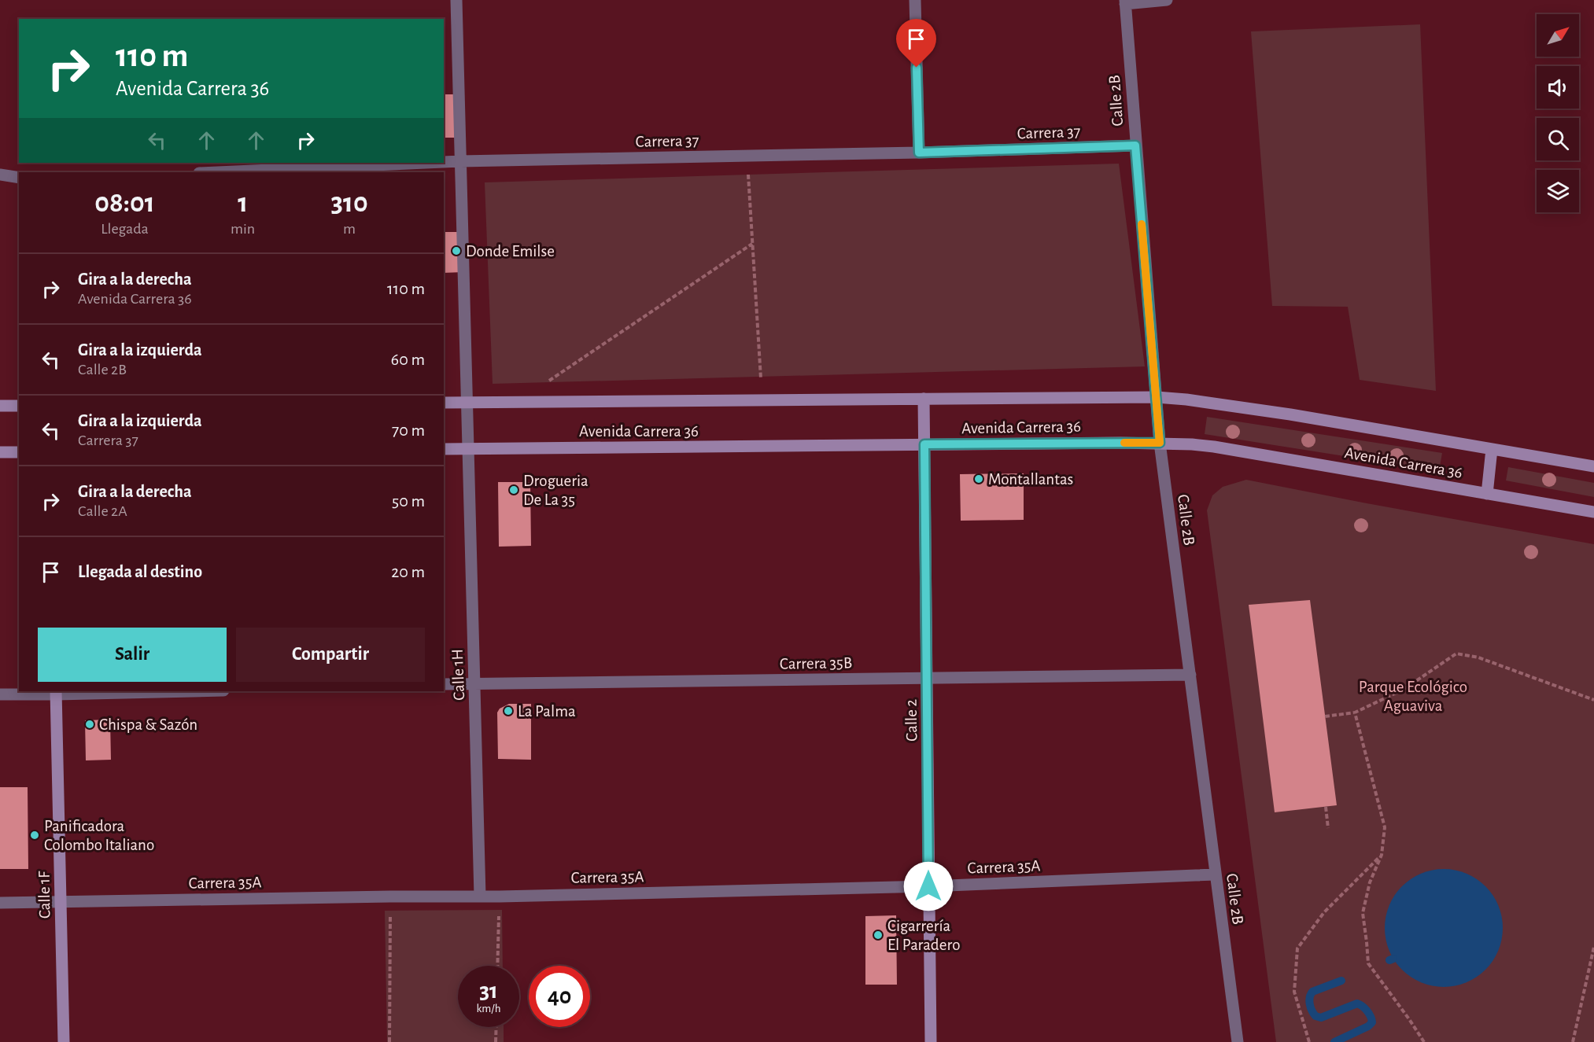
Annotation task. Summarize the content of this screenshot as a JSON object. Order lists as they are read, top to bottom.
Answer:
{
  "streets": {
    "main road": ["Avenida Carrera 36", "Calle 2", "Calle 1F"],
    "street": [
      "Calle 2B",
      "Carrera 37",
      "Carrera 35B",
      "Calle 1H",
      "Carrera 35A"
    ]
  },
  "crossings": [
    ["Calle 2B", "Carrera 37"],
    ["Calle 2B", "Avenida Carrera 36"],
    ["Calle 2B", "Carrera 35B"],
    ["Calle 2B", "Carrera 35A"],
    ["Carrera 37", "Calle 1H"],
    ["Avenida Carrera 36", "Calle 1H"],
    ["Avenida Carrera 36", "Calle 2"],
    ["Carrera 35B", "Calle 1H"],
    ["Carrera 35B", "Calle 2"],
    ["Calle 1H", "Carrera 35A"],
    ["Calle 2", "Carrera 35A"],
    ["Carrera 35A", "Calle 1F"]
  ],
  "parks": ["Parque Ecológico Aguaviva"],
  "places": [
    "Donde Emilse",
    "Montallantas",
    "Drogueria De La 35",
    "La Palma",
    "Chispa & Sazón",
    "Panificadora Colombo Italiano",
    "Cigarrería El Paradero"
  ],
  "north": "top right",
  "page": {
    "turn": ["110 m", "Avenida Carrera 36"],
    "eta": [
      "08:01",
      "Llegada",
      "1",
      "min",
      "310",
      "m"
    ],
    "list": [
      {
        "name": "Gira a la derecha",
        "note": "Avenida Carrera 36",
        "value": "110 m"
      },
      {
        "name": "Gira a la izquierda",
        "note": "Calle 2B",
        "value": "60 m"
      },
      {
        "name": "Gira a la izquierda",
        "note": "Carrera 37",
        "value": "70 m"
      },
      {
        "name": "Gira a la derecha",
        "note": "Calle 2A",
        "value": "50 m"
      },
      {
        "name": "Llegada al destino",
        "value": "20 m"
      }
    ],
    "buttons": ["Salir", "Compartir"],
    "speed": "31 km/h",
    "limit": "40"
  }
}
